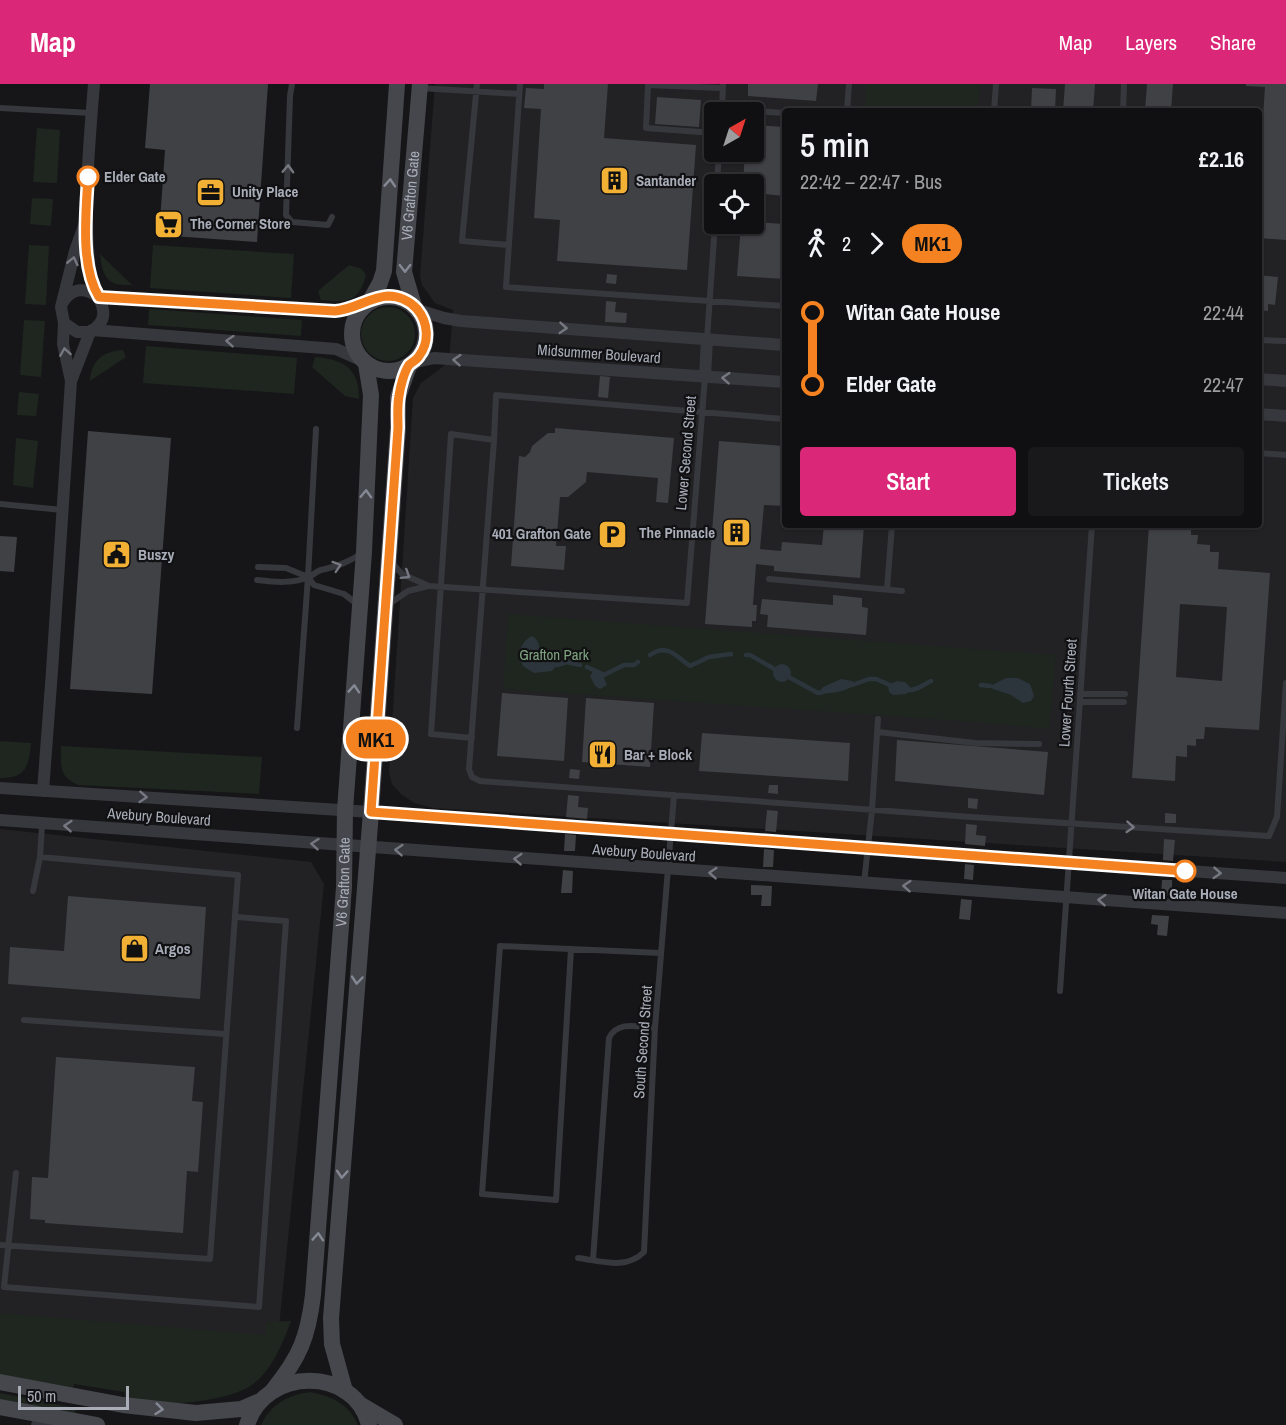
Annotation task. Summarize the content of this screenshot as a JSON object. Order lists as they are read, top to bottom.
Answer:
{
  "streets": {
    "street": ["V6 Grafton Gate", "Midsummer Boulevard", "Avebury Boulevard"],
    "lane": ["Lower Second Street", "Lower Fourth Street", "South Second Street"]
  },
  "crossings": [
    ["V6 Grafton Gate", "Midsummer Boulevard"],
    ["V6 Grafton Gate", "Avebury Boulevard"],
    ["Midsummer Boulevard", "Lower Second Street"],
    ["Lower Fourth Street", "Avebury Boulevard"],
    ["Avebury Boulevard", "South Second Street"]
  ],
  "parks": ["Grafton Park"],
  "places": {
    "other": ["Elder Gate", "Witan Gate House"],
    "building": ["Santander", "The Pinnacle"],
    "office": ["Unity Place"],
    "supermarket": ["The Corner Store"],
    "parking": ["401 Grafton Gate"],
    "public building": ["Buszy"],
    "restaurant": ["Bar + Block"],
    "shop": ["Argos"]
  },
  "lines": ["bus line MK1"],
  "scale_bar": "50 m",
  "north": "top right",
  "page": {
    "header": "Map",
    "nav": ["Map", "Layers", "Share"],
    "on_map": "MK1",
    "heading": ["5 min", "22:42 – 22:47 · Bus", "£2.16"],
    "legs": ["2", "MK1"],
    "list": [
      {
        "name": "Witan Gate House",
        "value": "22:44"
      },
      {
        "name": "Elder Gate",
        "value": "22:47"
      }
    ],
    "buttons": ["Start", "Tickets"],
    "scale": "50 m"
  }
}
